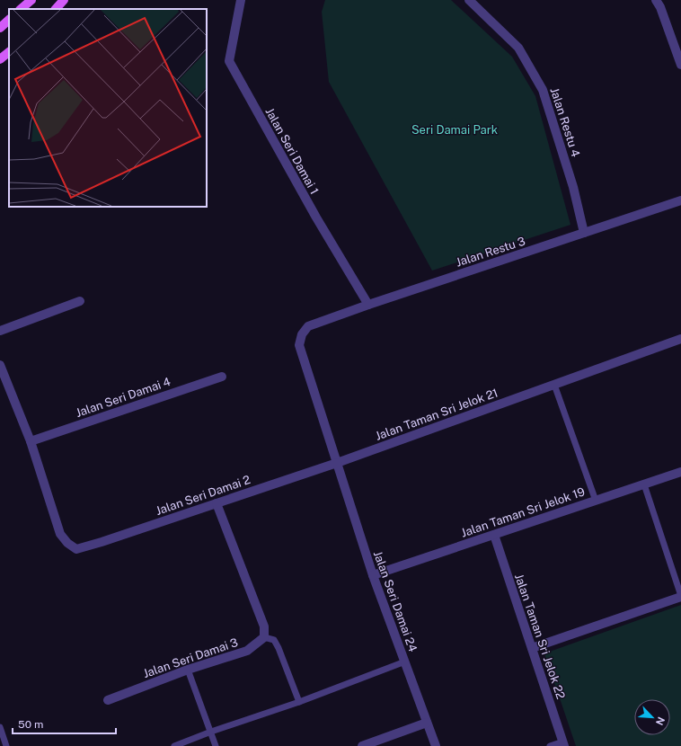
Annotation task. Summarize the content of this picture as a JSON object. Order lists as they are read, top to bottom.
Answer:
{
  "streets": {
    "street": [
      "Jalan Restu 4",
      "Jalan Seri Damai 1",
      "Jalan Restu 3",
      "Jalan Seri Damai 4",
      "Jalan Taman Sri Jelok 21",
      "Jalan Seri Damai 2",
      "Jalan Taman Sri Jelok 19",
      "Jalan Seri Damai 24",
      "Jalan Taman Sri Jelok 22",
      "Jalan Seri Damai 3"
    ]
  },
  "crossings": [
    ["Jalan Restu 4", "Jalan Restu 3"],
    ["Jalan Seri Damai 1", "Jalan Restu 3"],
    ["Jalan Restu 3", "Jalan Taman Sri Jelok 21"],
    ["Jalan Restu 3", "Jalan Seri Damai 2"],
    ["Jalan Restu 3", "Jalan Seri Damai 24"],
    ["Jalan Seri Damai 4", "Jalan Seri Damai 2"],
    ["Jalan Taman Sri Jelok 21", "Jalan Seri Damai 2"],
    ["Jalan Taman Sri Jelok 21", "Jalan Seri Damai 24"],
    ["Jalan Seri Damai 2", "Jalan Seri Damai 24"],
    ["Jalan Taman Sri Jelok 19", "Jalan Seri Damai 24"],
    ["Jalan Taman Sri Jelok 19", "Jalan Taman Sri Jelok 22"]
  ],
  "parks": ["Seri Damai Park"],
  "scale_bar": "50 m",
  "north": "bottom right"
}
